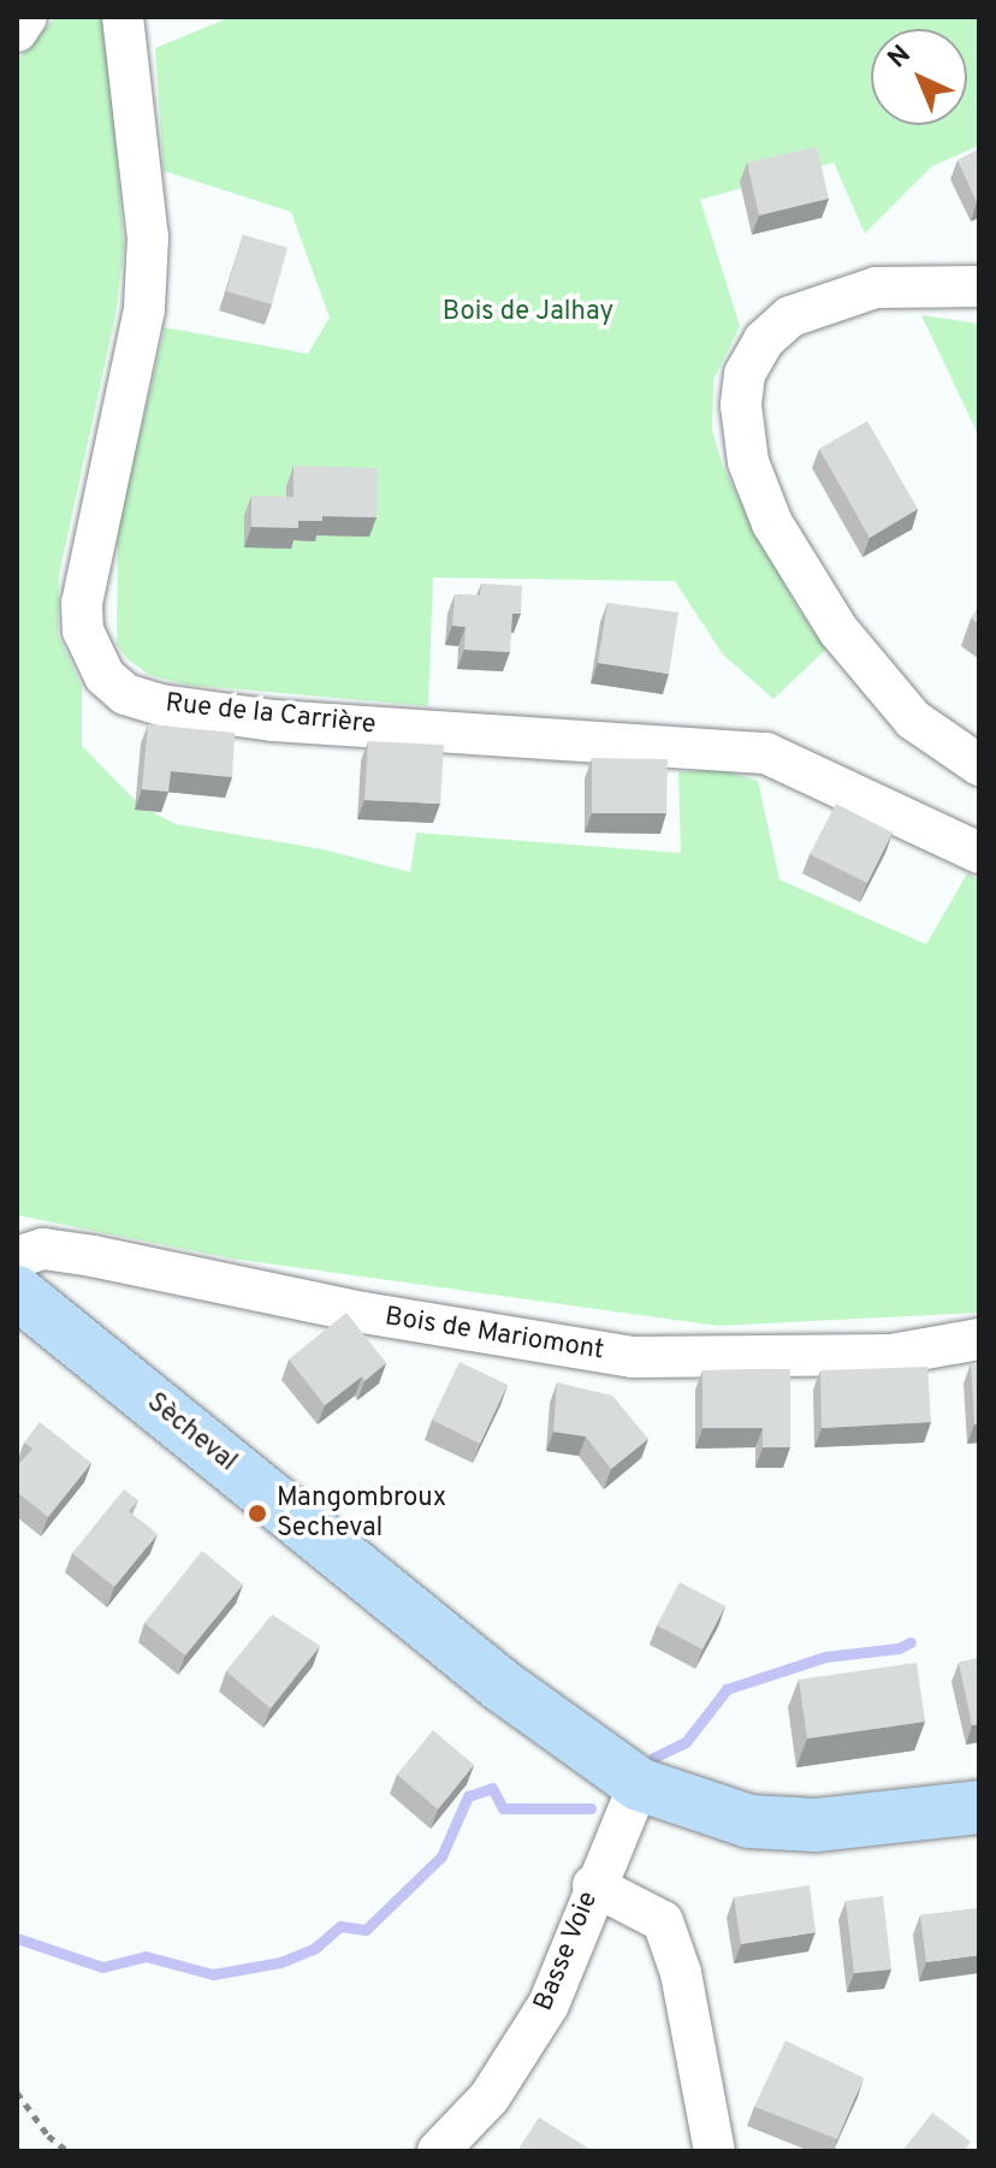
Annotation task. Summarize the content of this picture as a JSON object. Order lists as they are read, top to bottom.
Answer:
{
  "streets": {
    "main road": ["Sècheval"],
    "street": ["Rue de la Carrière", "Bois de Mariomont", "Basse Voie"]
  },
  "crossings": [
    ["Sècheval", "Basse Voie"]
  ],
  "parks": ["Bois de Jalhay"],
  "places": ["Mangombroux Secheval"],
  "north": "top left"
}
